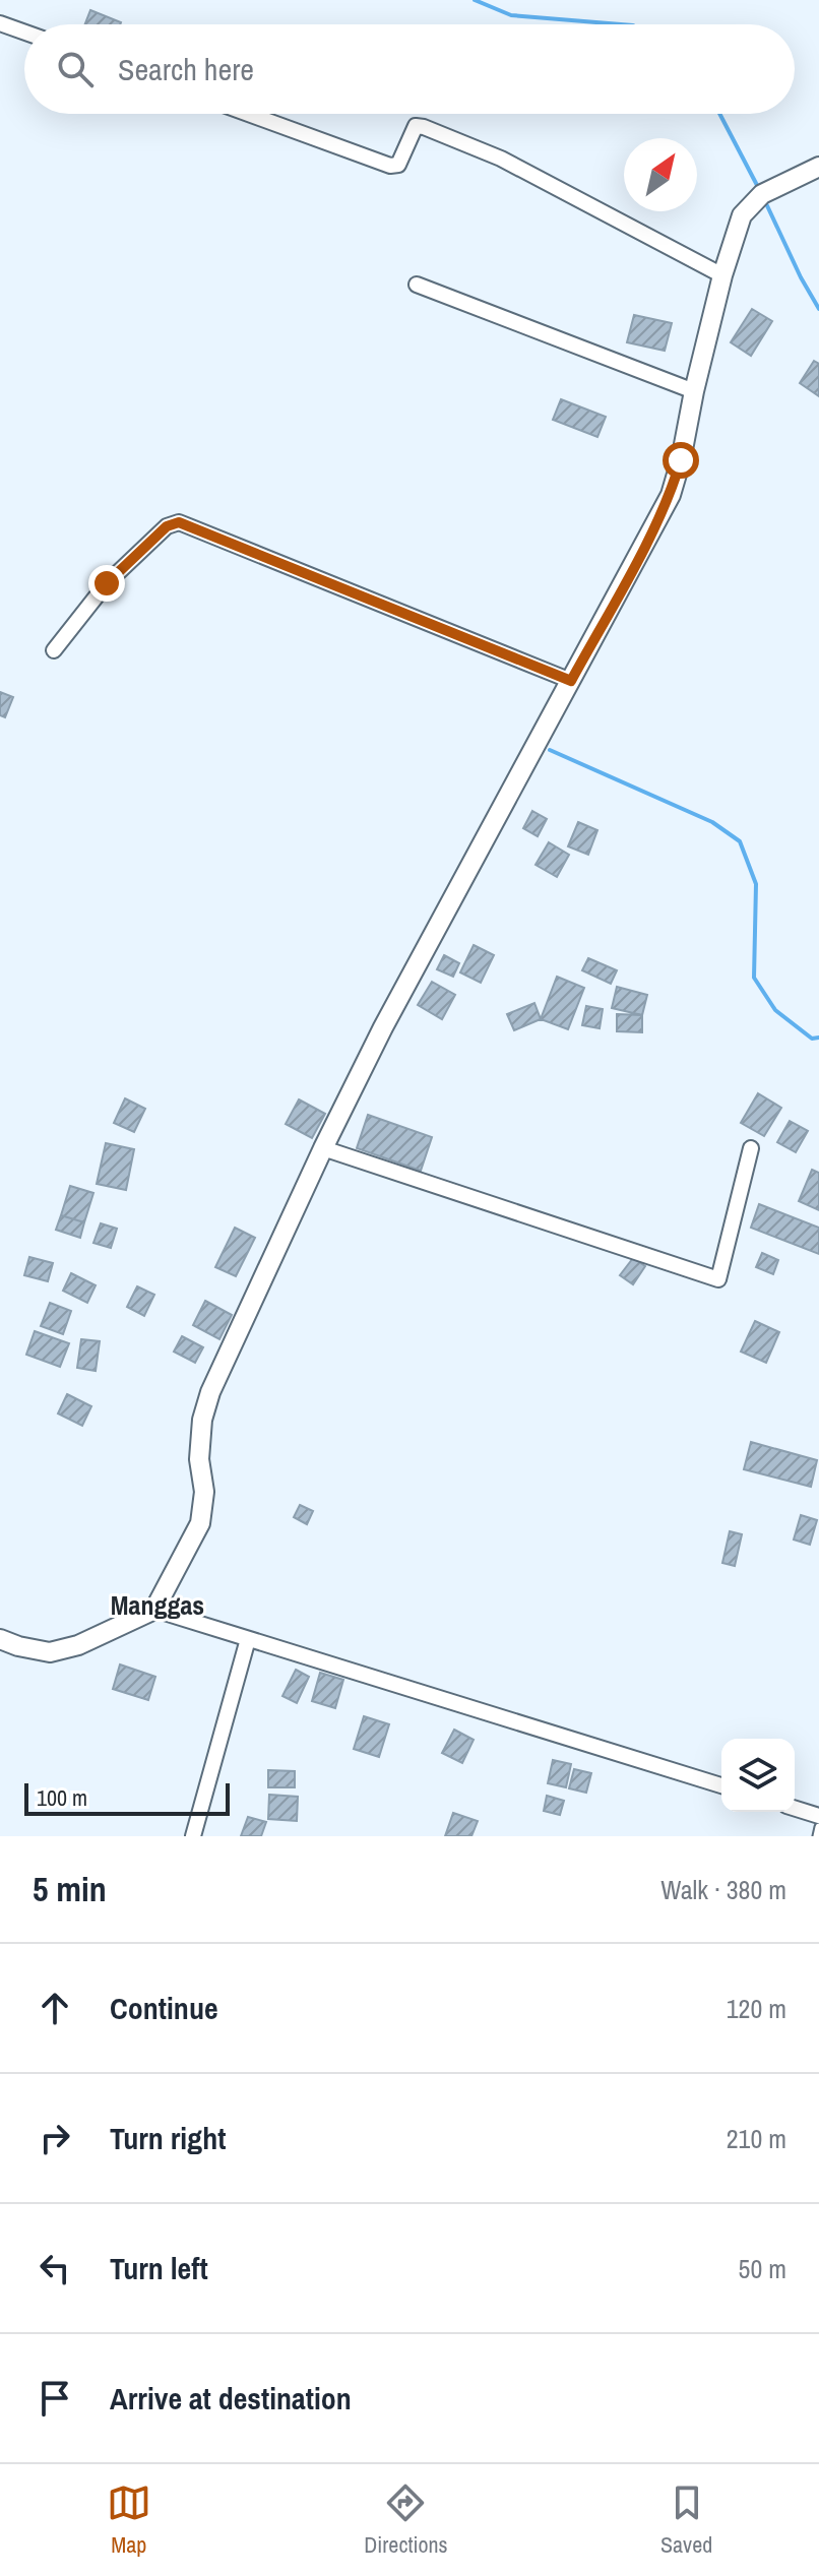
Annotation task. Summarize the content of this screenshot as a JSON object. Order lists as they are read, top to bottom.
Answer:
{
  "districts": ["Manggas"],
  "scale_bar": "100 m",
  "north": "top right",
  "page": {
    "search": "Search here",
    "scale": "100 m",
    "heading": ["5 min", "Walk · 380 m"],
    "list": [
      ["Continue", "120 m"],
      ["Turn right", "210 m"],
      ["Turn left", "50 m"],
      "Arrive at destination"
    ],
    "nav": ["Map", "Directions", "Saved"]
  }
}
